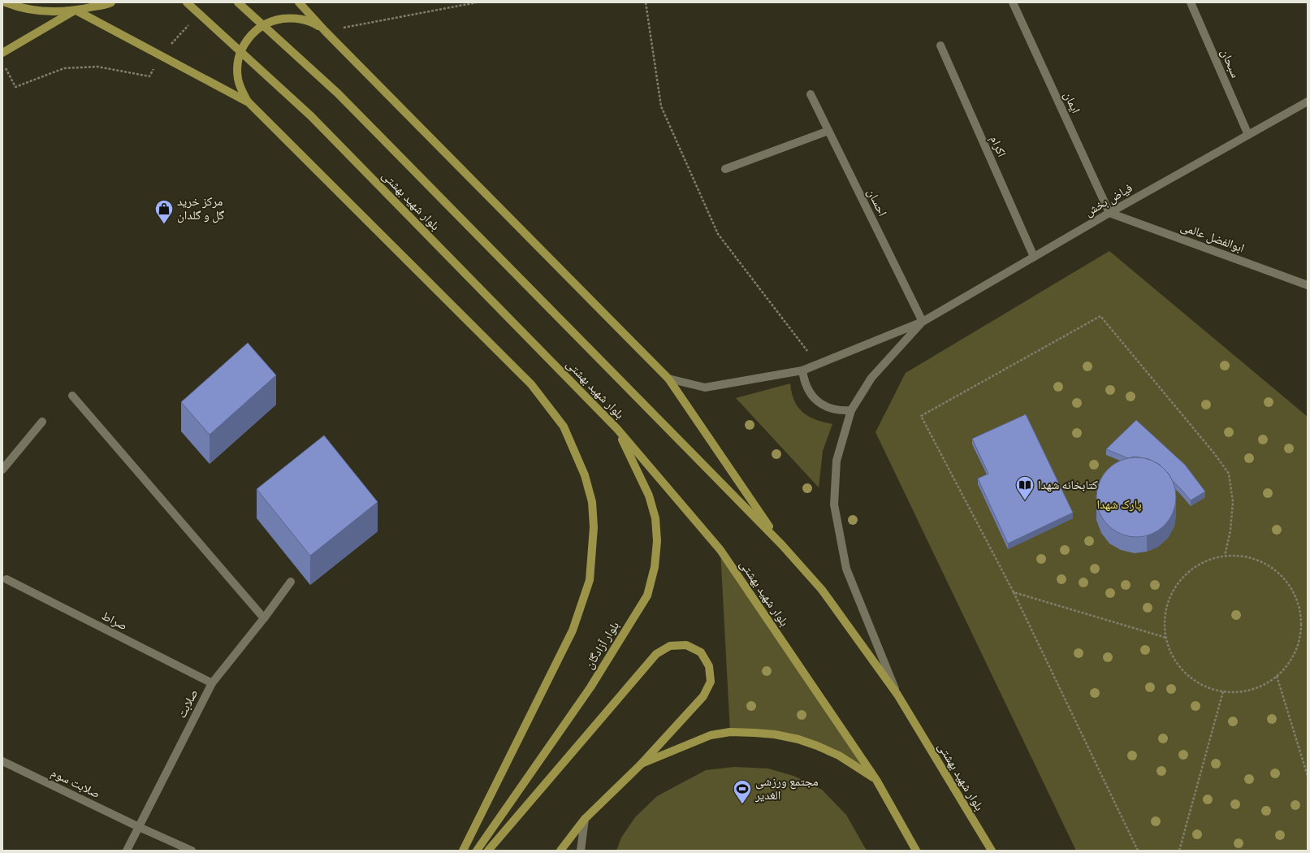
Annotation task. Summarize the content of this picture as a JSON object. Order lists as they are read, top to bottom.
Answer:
{
  "streets": {
    "main road": ["بلوار شهید بهشتی", "بلوار آزادگان"],
    "street": [
      "سبحان",
      "ایمان",
      "اکرام",
      "فیاض بخش",
      "احسان",
      "ابوالفضل عالمی",
      "صراط",
      "صلابت",
      "صلابت سوم"
    ]
  },
  "crossings": [
    ["سبحان", "فیاض بخش"],
    ["ایمان", "فیاض بخش"],
    ["ایمان", "ابوالفضل عالمی"],
    ["اکرام", "فیاض بخش"],
    ["فیاض بخش", "احسان"],
    ["فیاض بخش", "ابوالفضل عالمی"],
    ["بلوار شهید بهشتی", "بلوار آزادگان"],
    ["صراط", "صلابت"],
    ["صلابت", "صلابت سوم"]
  ],
  "parks": ["پارک شهدا"],
  "places": {
    "shop": ["مرکز خرید گل و گلدان"],
    "library": ["کتابخانه شهدا"],
    "sports": ["مجتمع ورزشی الغدیر"]
  }
}
